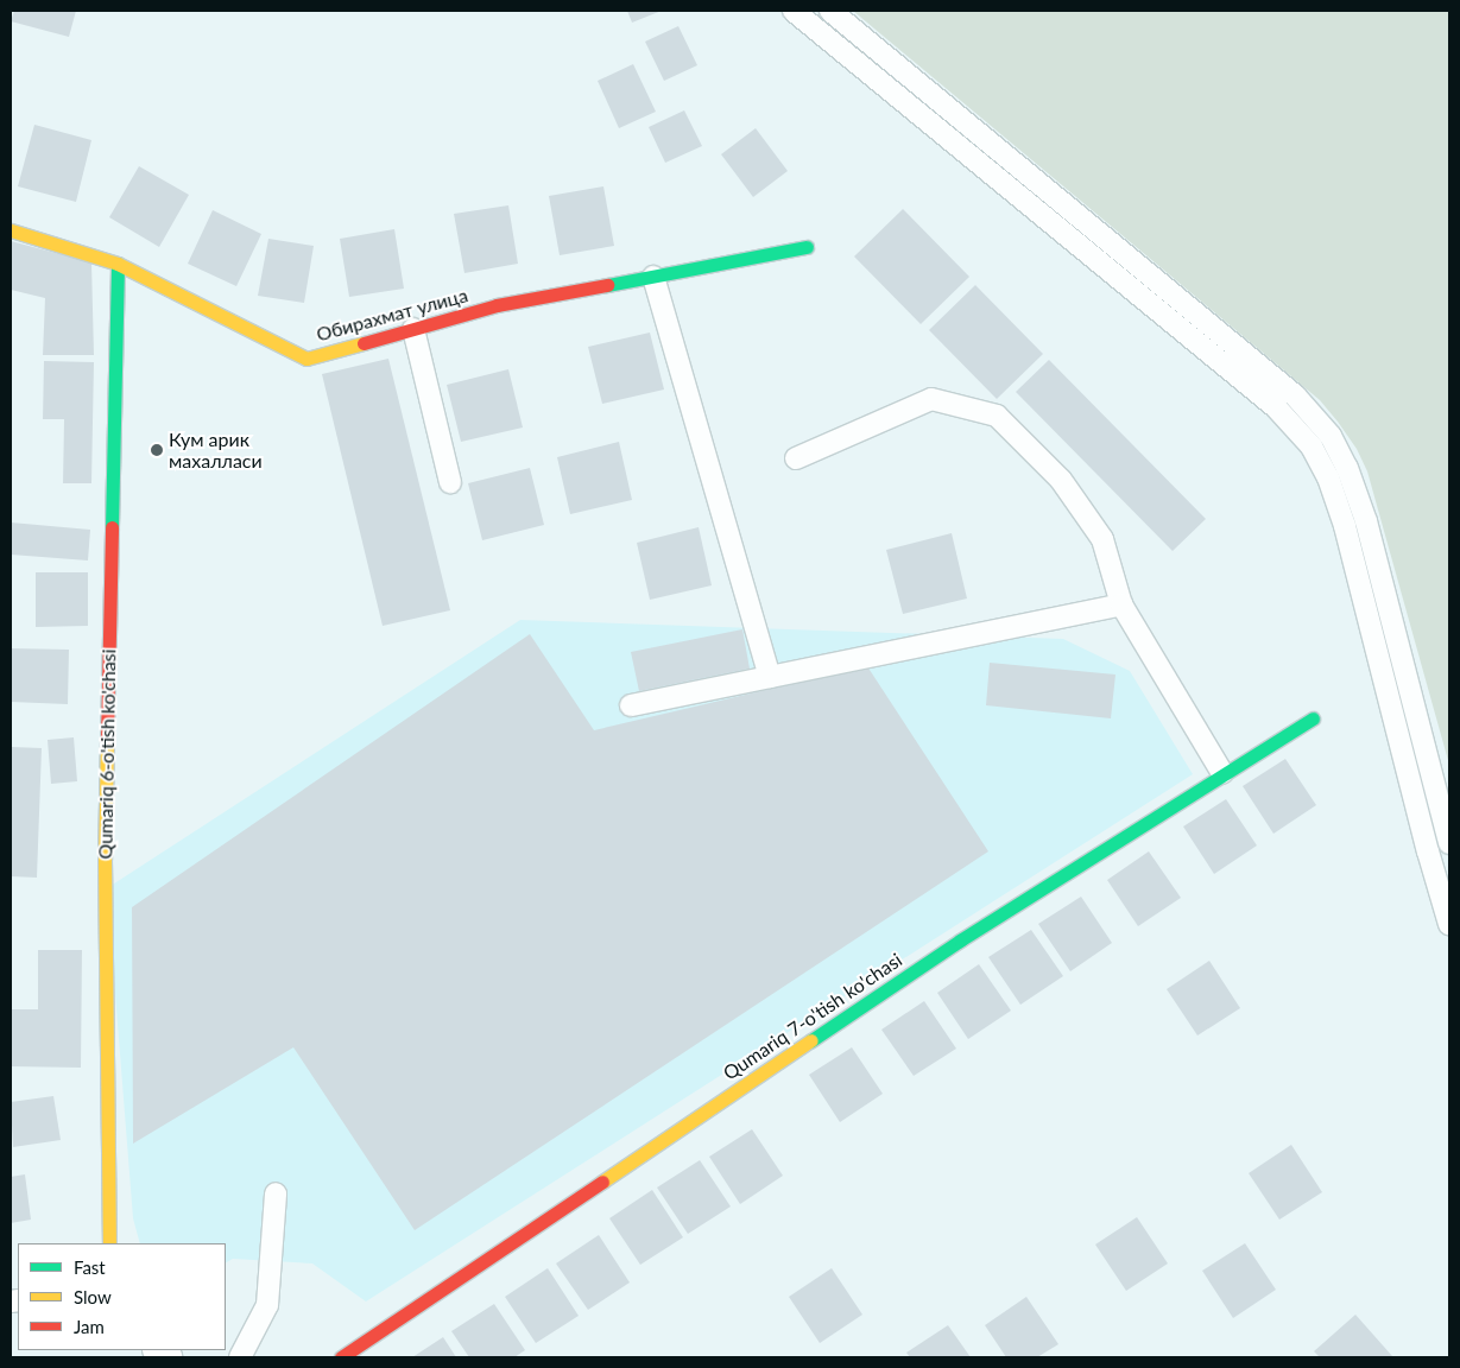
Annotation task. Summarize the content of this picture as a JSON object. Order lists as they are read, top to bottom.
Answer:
{
  "streets": {
    "street": ["Обирахмат улица", "Qumariq 6-o'tish ko'chasi", "Qumariq 7-o'tish ko'chasi"]
  },
  "crossings": [
    ["Обирахмат улица", "Qumariq 6-o'tish ko'chasi"]
  ],
  "places": ["Кум арик махалласи"],
  "legend": ["Fast", "Slow", "Jam"]
}
